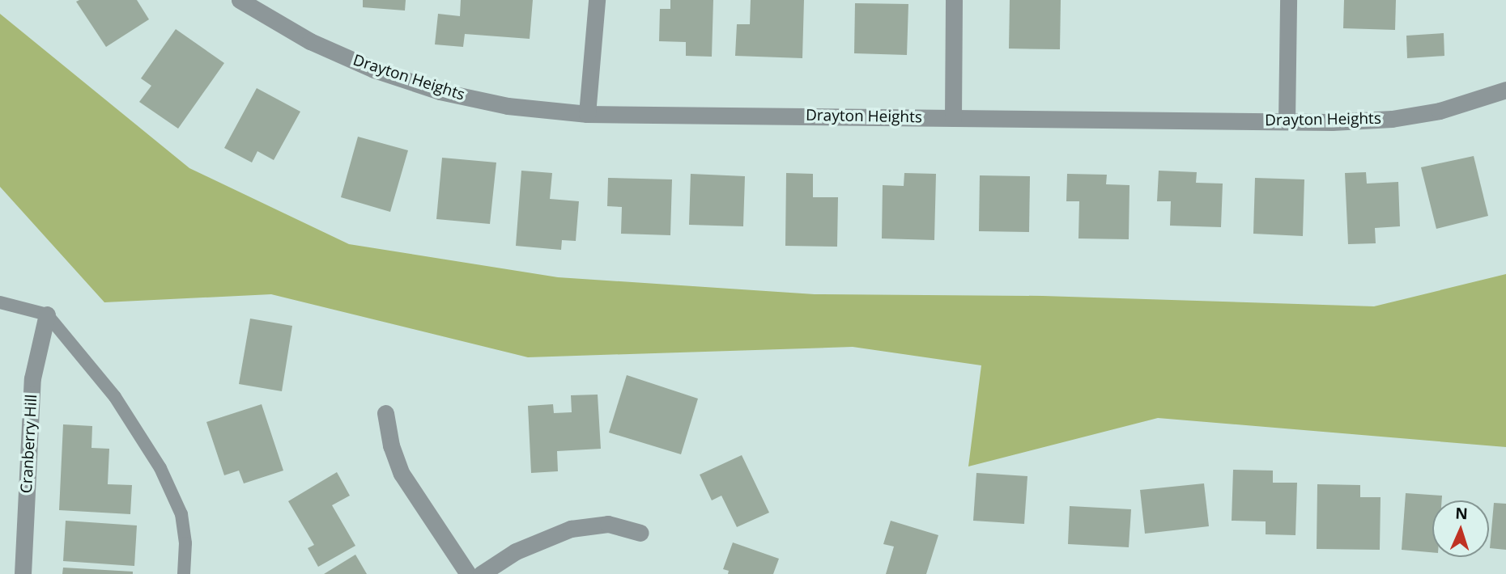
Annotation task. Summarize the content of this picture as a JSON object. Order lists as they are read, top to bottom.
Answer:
{
  "streets": {
    "street": ["Drayton Heights", "Cranberry Hill"]
  },
  "north": "top"
}
